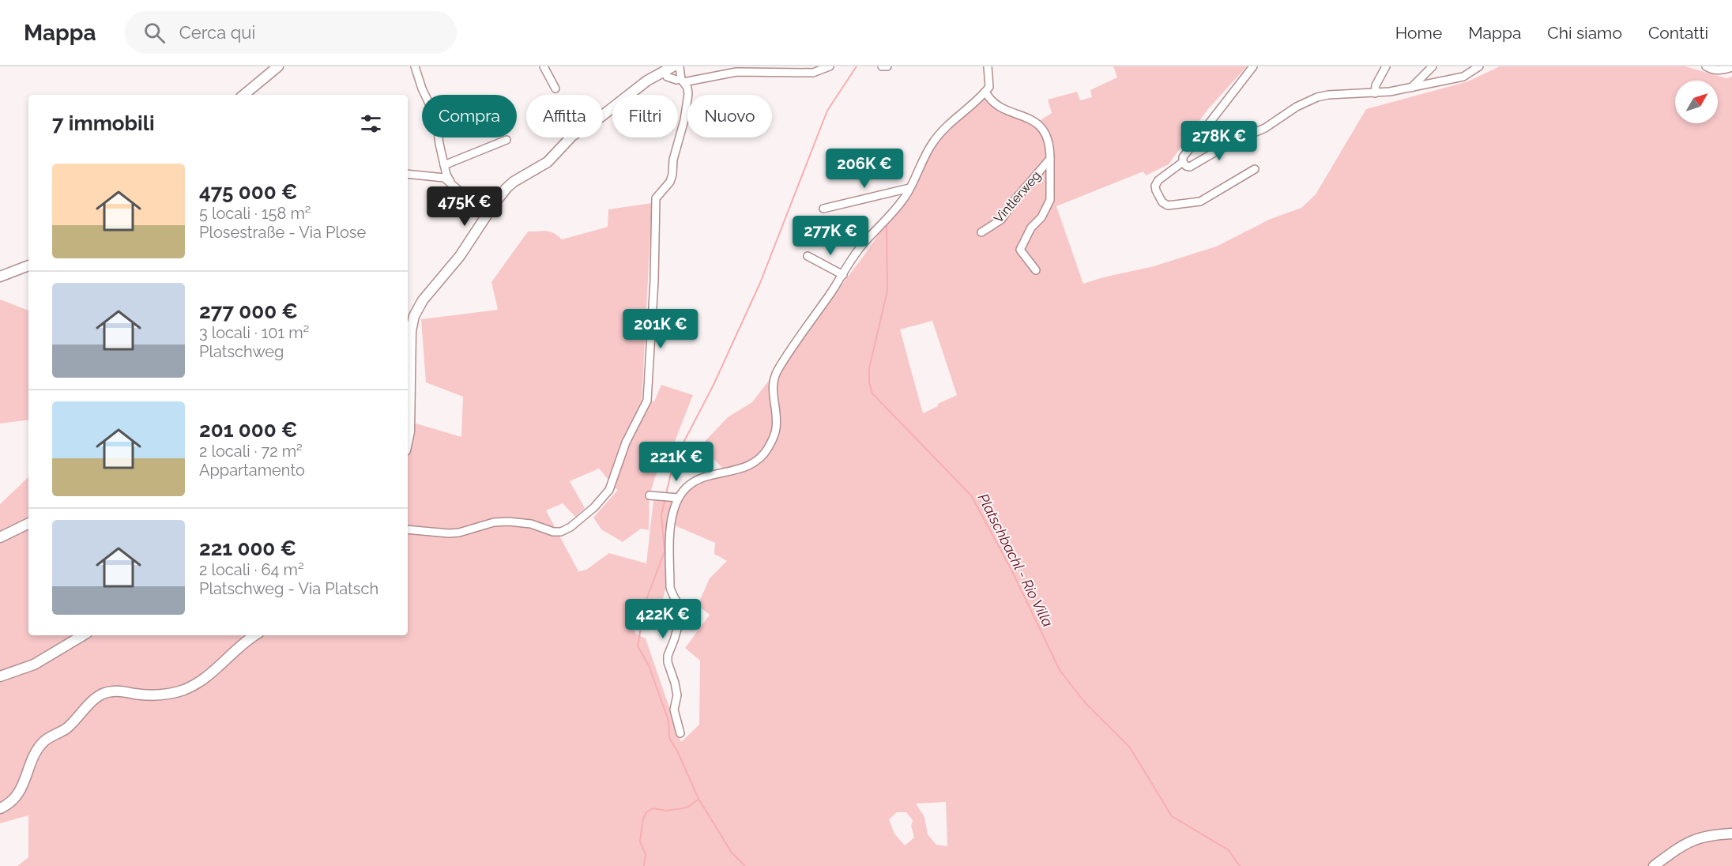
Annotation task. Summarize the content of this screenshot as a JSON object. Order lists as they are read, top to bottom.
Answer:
{
  "streets": {
    "street": ["Vintlerweg"]
  },
  "water": ["Platschbachl - Rio Villa"],
  "north": "top right",
  "page": {
    "header": "Mappa",
    "search": "Cerca qui",
    "nav": [
      "Home",
      "Mappa",
      "Chi siamo",
      "Contatti"
    ],
    "chip": [
      "Compra",
      "Affitta",
      "Filtri",
      "Nuovo"
    ],
    "heading": "7 immobili",
    "price": [
      "278K €",
      "206K €",
      "475K €",
      "277K €",
      "201K €",
      "221K €",
      "422K €"
    ],
    "list": [
      {
        "name": "475 000 €",
        "note": "5 locali · 158 m² · Plosestraße - Via Plose"
      },
      {
        "name": "277 000 €",
        "note": "3 locali · 101 m² · Platschweg"
      },
      {
        "name": "201 000 €",
        "note": "2 locali · 72 m² · Appartamento"
      },
      {
        "name": "221 000 €",
        "note": "2 locali · 64 m² · Platschweg - Via Platsch"
      }
    ]
  }
}
